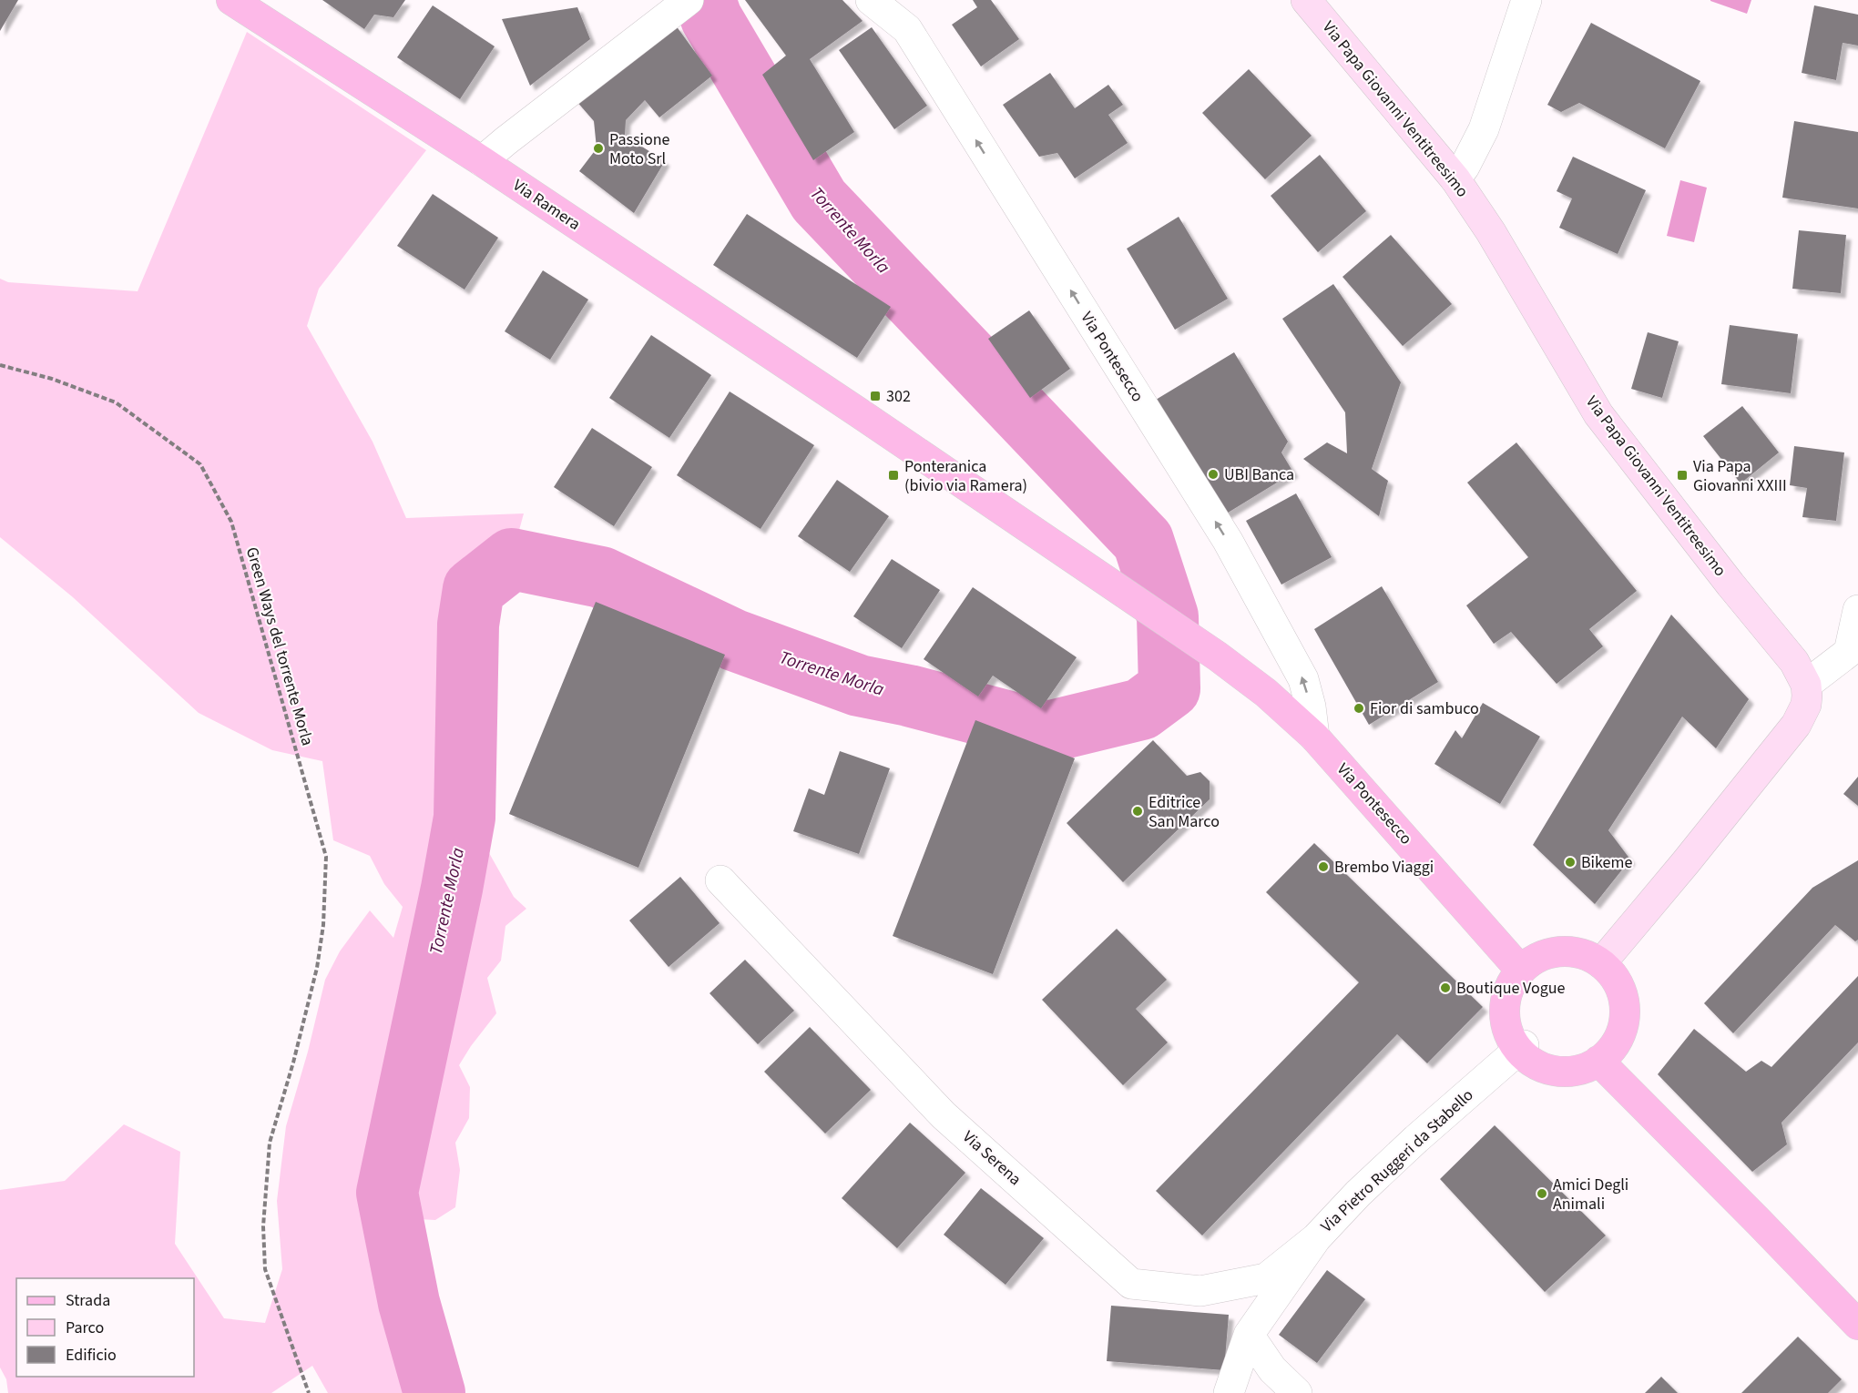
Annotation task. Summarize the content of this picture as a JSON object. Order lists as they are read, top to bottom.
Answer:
{
  "streets": {
    "main road": ["Via Ramera", "Via Pontesecco"],
    "street": ["Via Papa Giovanni Ventitreesimo", "Via Serena", "Via Pietro Ruggeri da Stabello"],
    "path": ["Green Ways del torrente Morla"]
  },
  "crossings": [
    ["Via Ramera", "Via Pontesecco"],
    ["Via Pontesecco", "Via Pietro Ruggeri da Stabello"],
    ["Via Serena", "Via Pietro Ruggeri da Stabello"]
  ],
  "one_way": ["Via Pontesecco"],
  "water": ["Torrente Morla"],
  "places": {
    "other": [
      "Passione Moto Srl",
      "UBI Banca",
      "Fior di sambuco",
      "Editrice San Marco",
      "Bikeme",
      "Brembo Viaggi",
      "Boutique Vogue",
      "Amici Degli Animali"
    ],
    "transit": ["302", "Ponteranica (bivio via Ramera)", "Via Papa Giovanni XXIII"]
  },
  "legend": ["Strada", "Parco", "Edificio"]
}
